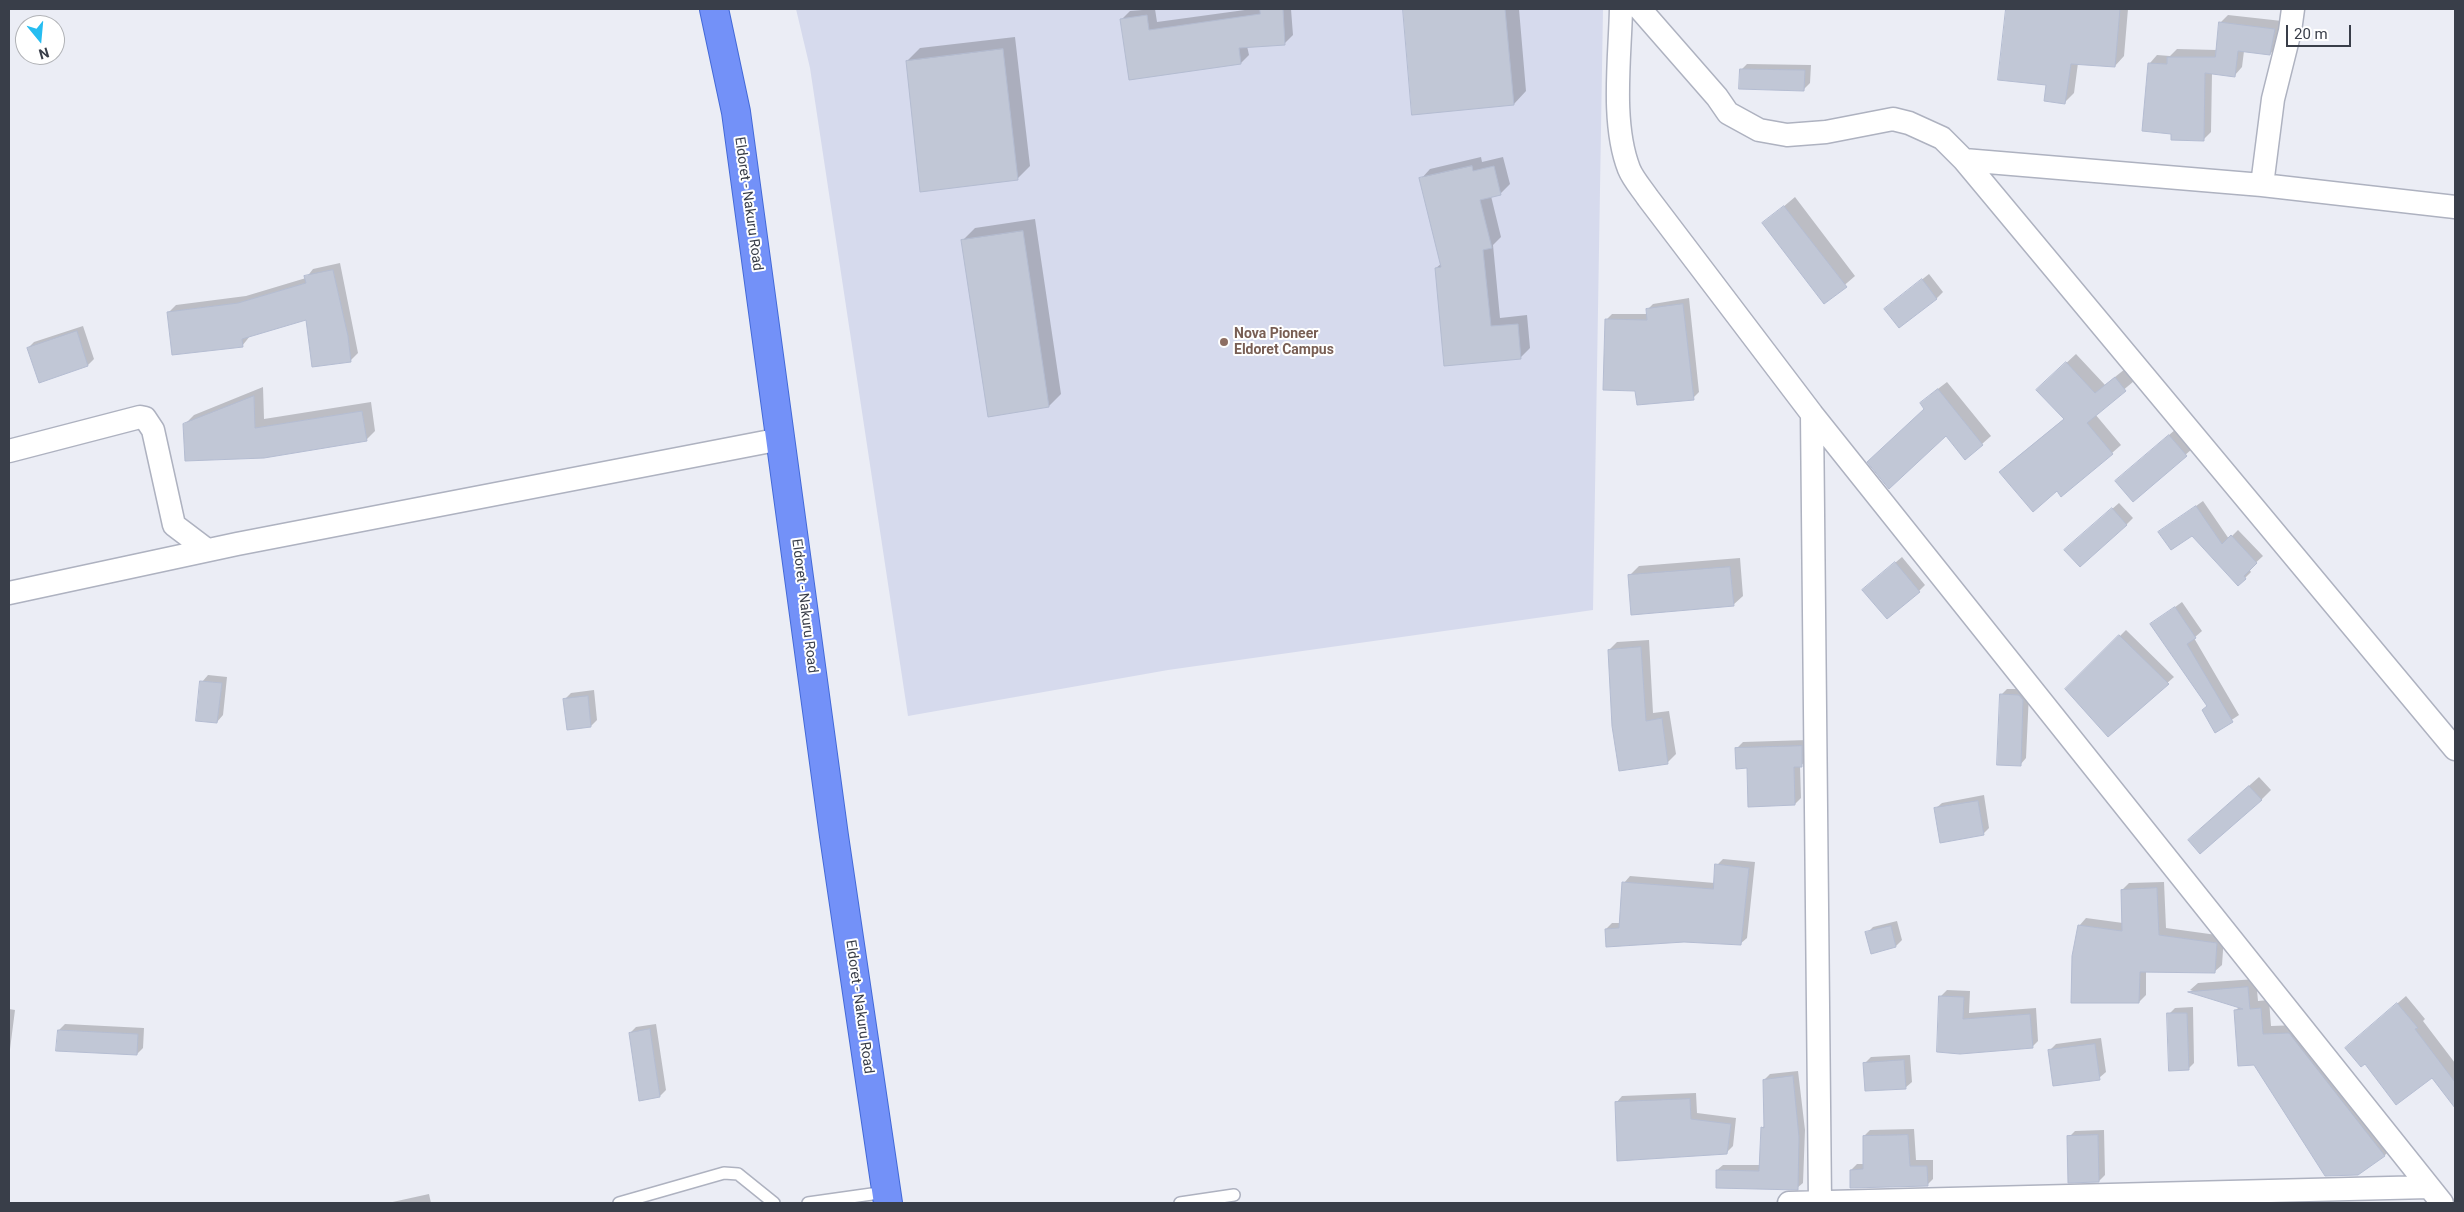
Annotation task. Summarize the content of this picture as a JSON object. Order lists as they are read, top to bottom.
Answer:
{
  "streets": {
    "highway": ["Eldoret - Nakuru Road"]
  },
  "places": ["Nova Pioneer Eldoret Campus"],
  "scale_bar": "20 m",
  "north": "bottom"
}
